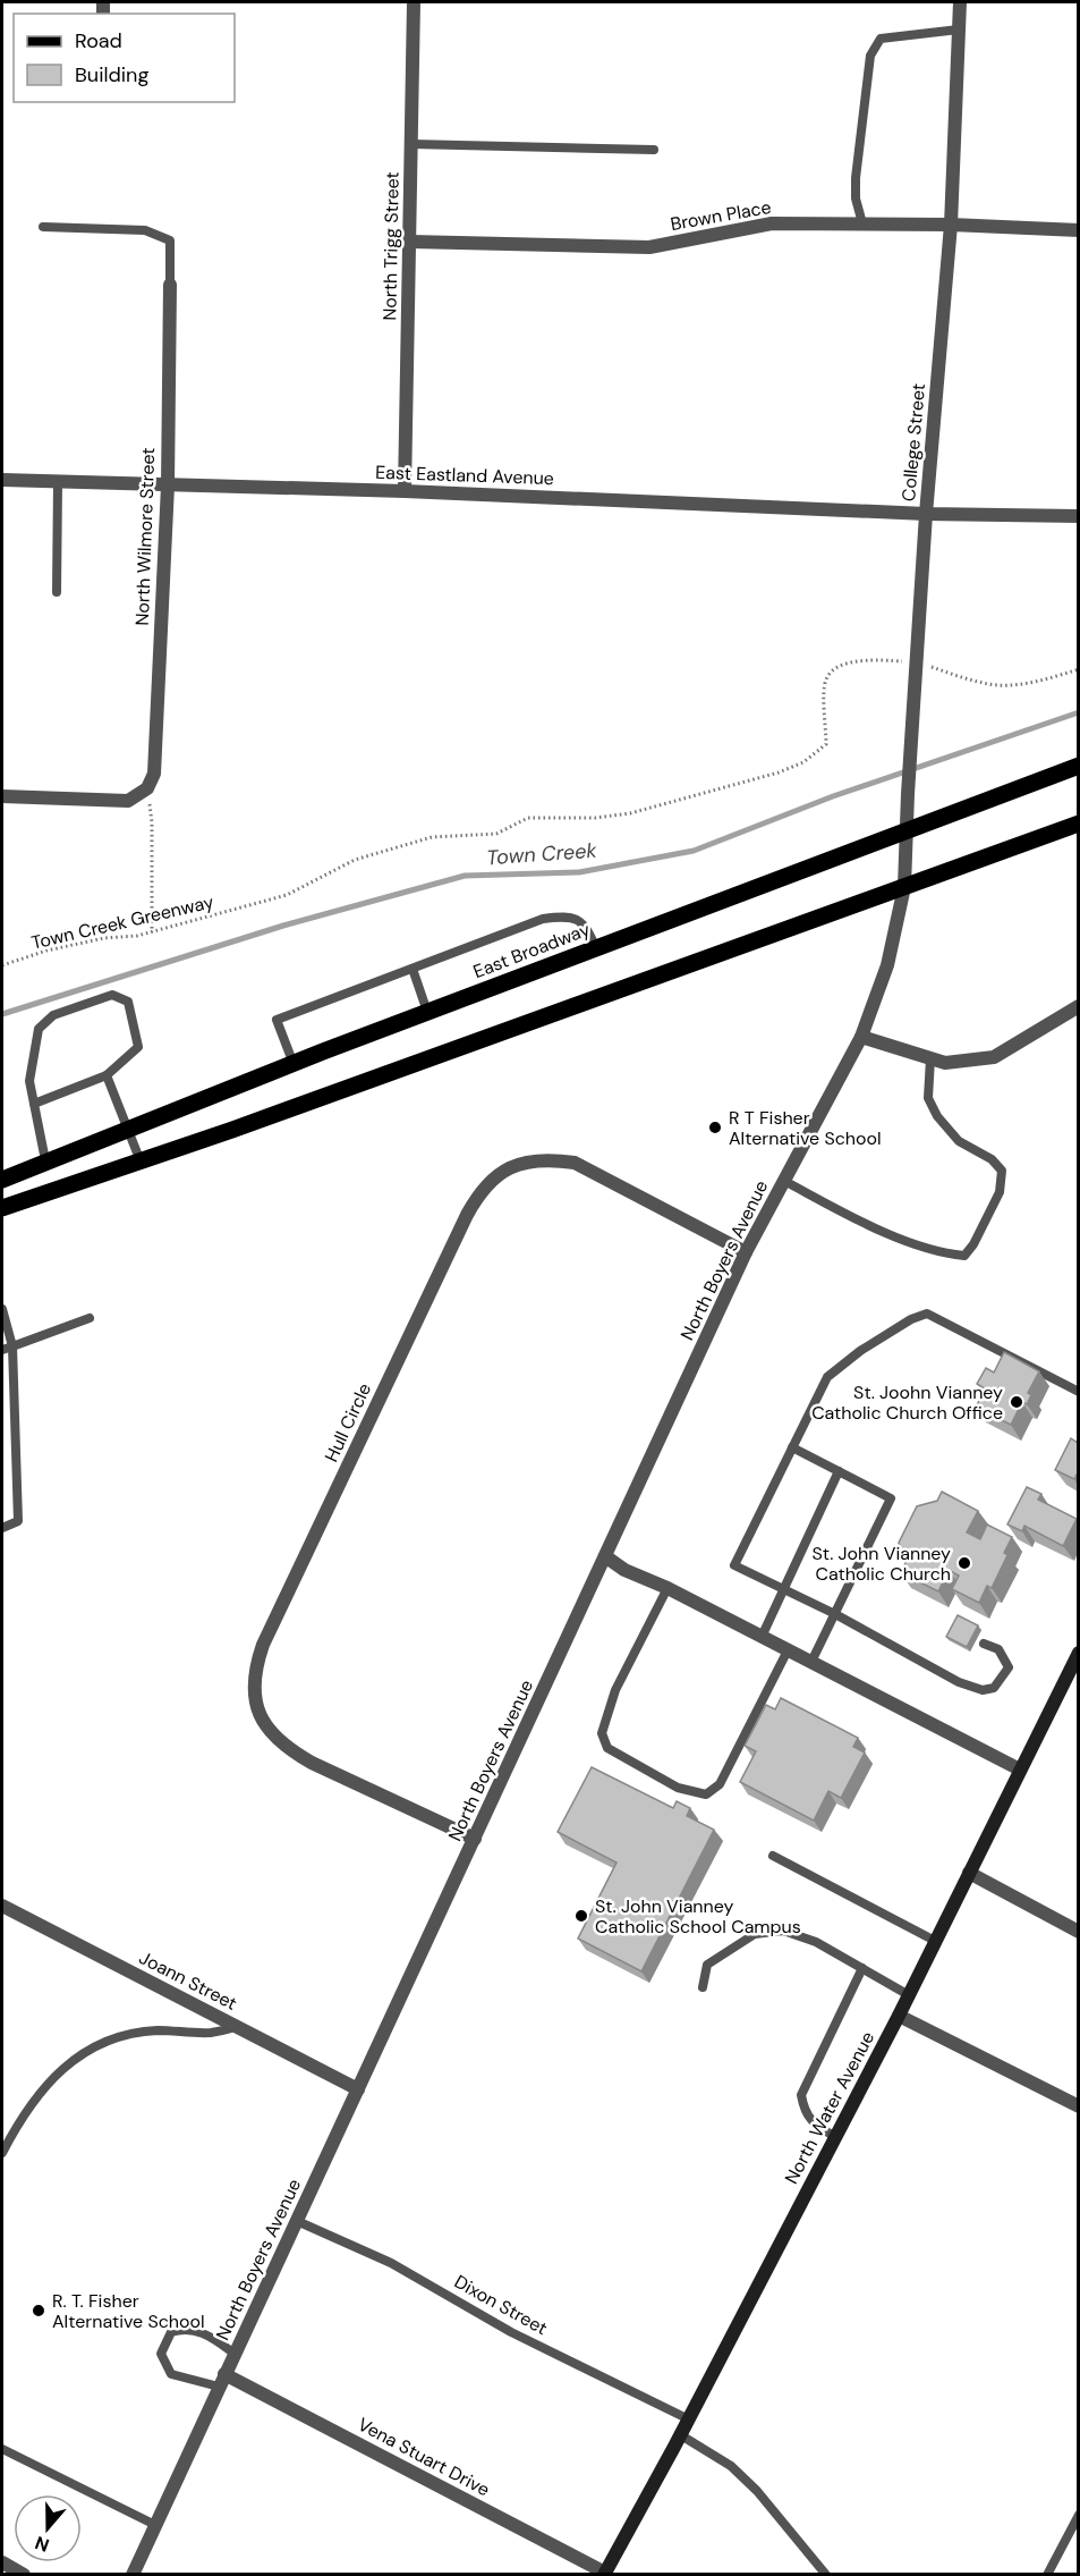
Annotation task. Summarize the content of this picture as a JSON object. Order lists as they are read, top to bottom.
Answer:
{
  "streets": {
    "main road": ["East Broadway", "North Water Avenue"],
    "street": [
      "Brown Place",
      "North Trigg Street",
      "College Street",
      "East Eastland Avenue",
      "North Wilmore Street",
      "North Boyers Avenue",
      "Hull Circle",
      "Joann Street",
      "Vena Stuart Drive"
    ],
    "lane": ["Dixon Street"],
    "path": ["Town Creek Greenway"]
  },
  "crossings": [
    ["Brown Place", "North Trigg Street"],
    ["Brown Place", "College Street"],
    ["North Trigg Street", "East Eastland Avenue"],
    ["College Street", "East Eastland Avenue"],
    ["College Street", "Town Creek Greenway"],
    ["College Street", "East Broadway"],
    ["College Street", "North Boyers Avenue"],
    ["East Eastland Avenue", "North Wilmore Street"],
    ["North Boyers Avenue", "Hull Circle"],
    ["North Boyers Avenue", "Joann Street"],
    ["North Boyers Avenue", "Dixon Street"],
    ["North Boyers Avenue", "Vena Stuart Drive"],
    ["North Water Avenue", "Dixon Street"],
    ["North Water Avenue", "Vena Stuart Drive"]
  ],
  "water": ["Town Creek"],
  "places": [
    "R T Fisher Alternative School",
    "St. Joohn Vianney Catholic Church Office",
    "St. John Vianney Catholic Church",
    "St. John Vianney Catholic School Campus",
    "R. T. Fisher Alternative School"
  ],
  "legend": ["Road", "Building"],
  "north": "bottom"
}
